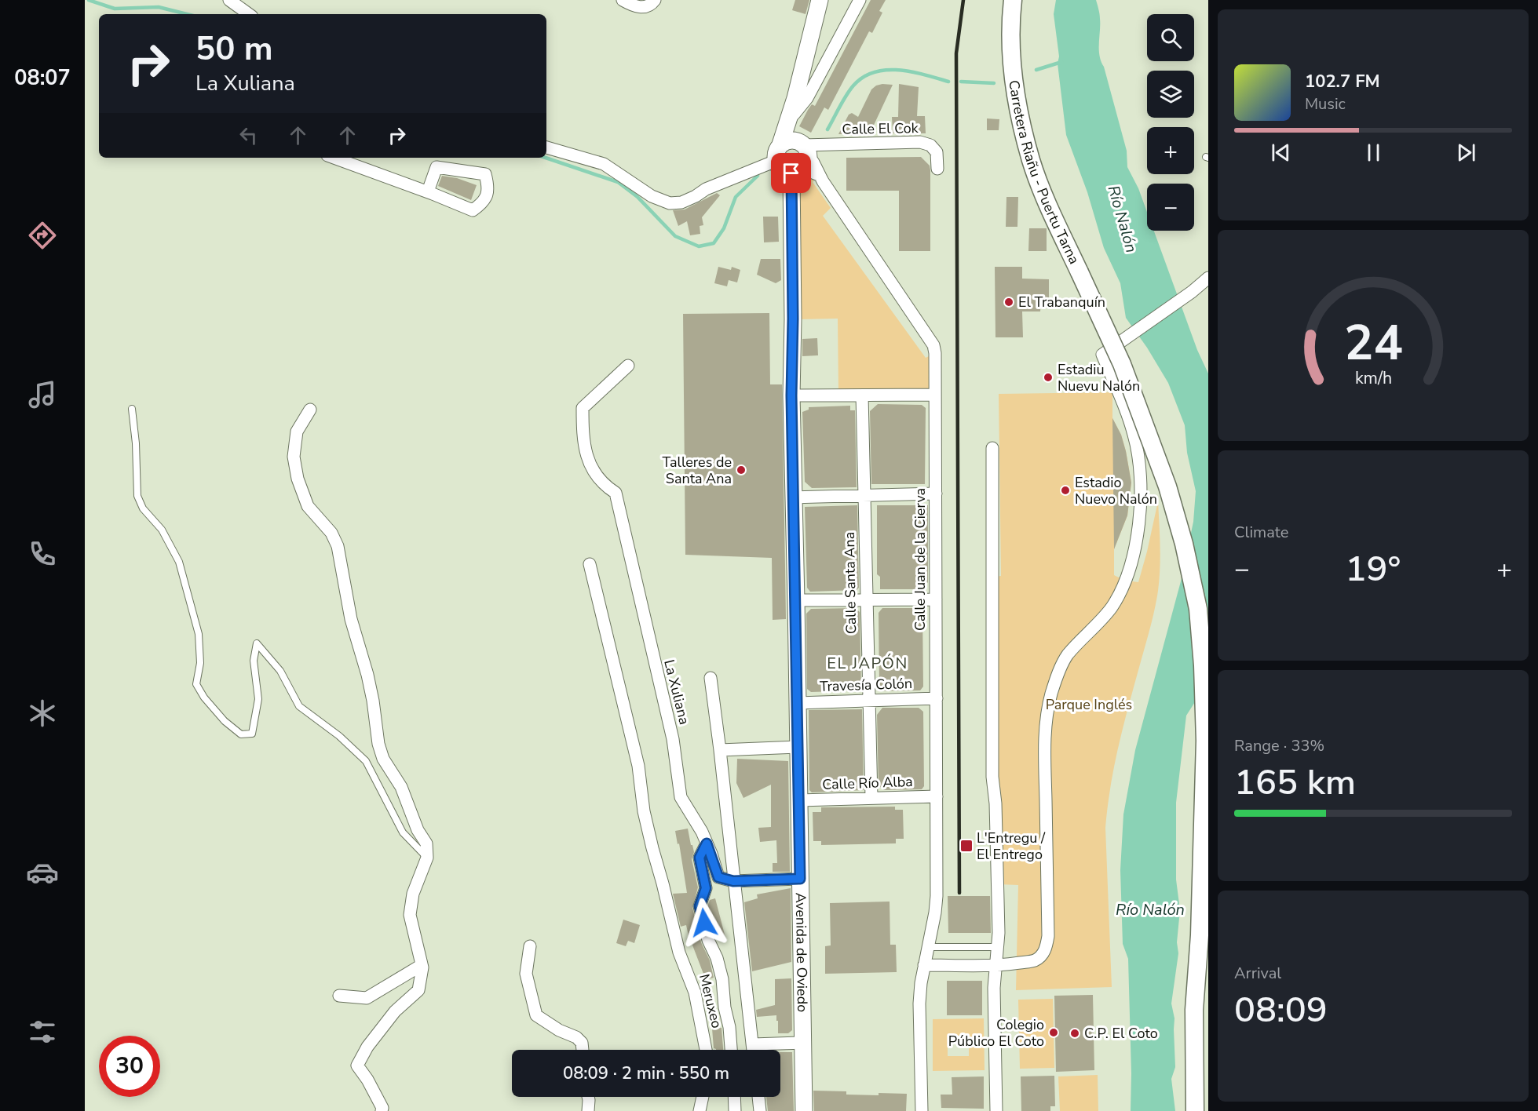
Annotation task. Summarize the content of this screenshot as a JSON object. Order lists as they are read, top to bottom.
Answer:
{
  "streets": {
    "main road": ["Carretera Riañu - Puertu Tarna"],
    "street": [
      "Calle El Cok",
      "Calle Juan de la Cierva",
      "Calle Santa Ana",
      "Travesía Colón",
      "La Xuliana",
      "Calle Río Alba",
      "Avenida de Oviedo",
      "Meruxeo"
    ]
  },
  "crossings": [
    ["Calle El Cok", "Calle Juan de la Cierva"],
    ["Calle El Cok", "Avenida de Oviedo"],
    ["Calle Juan de la Cierva", "Travesía Colón"],
    ["Calle Juan de la Cierva", "Calle Río Alba"],
    ["Calle Juan de la Cierva", "Avenida de Oviedo"],
    ["Calle Santa Ana", "Travesía Colón"],
    ["Calle Santa Ana", "Calle Río Alba"],
    ["Travesía Colón", "Avenida de Oviedo"],
    ["Calle Río Alba", "Avenida de Oviedo"]
  ],
  "districts": ["EL JAPÓN"],
  "water": ["Río Nalón"],
  "parks": ["Parque Inglés"],
  "places": {
    "other": [
      "El Trabanquín",
      "Estadiu Nuevu Nalón",
      "Talleres de Santa Ana",
      "Estadio Nuevo Nalón",
      "Colegio Público El Coto",
      "C.P. El Coto"
    ],
    "transit": ["L'Entregu / El Entrego"]
  },
  "page": {
    "tabs": "08:07",
    "map_buttons": ["+", "−"],
    "turn": ["50 m", "La Xuliana"],
    "song": ["102.7 FM", "Music"],
    "tile": [
      "Climate",
      ["Range · 33%", "165 km"],
      ["Arrival", "08:09"]
    ],
    "heat": ["−", "19°", "+"],
    "limit": "30",
    "trip": "08:09 · 2 min · 550 m",
    "gauge": ["24", "km/h"]
  }
}
